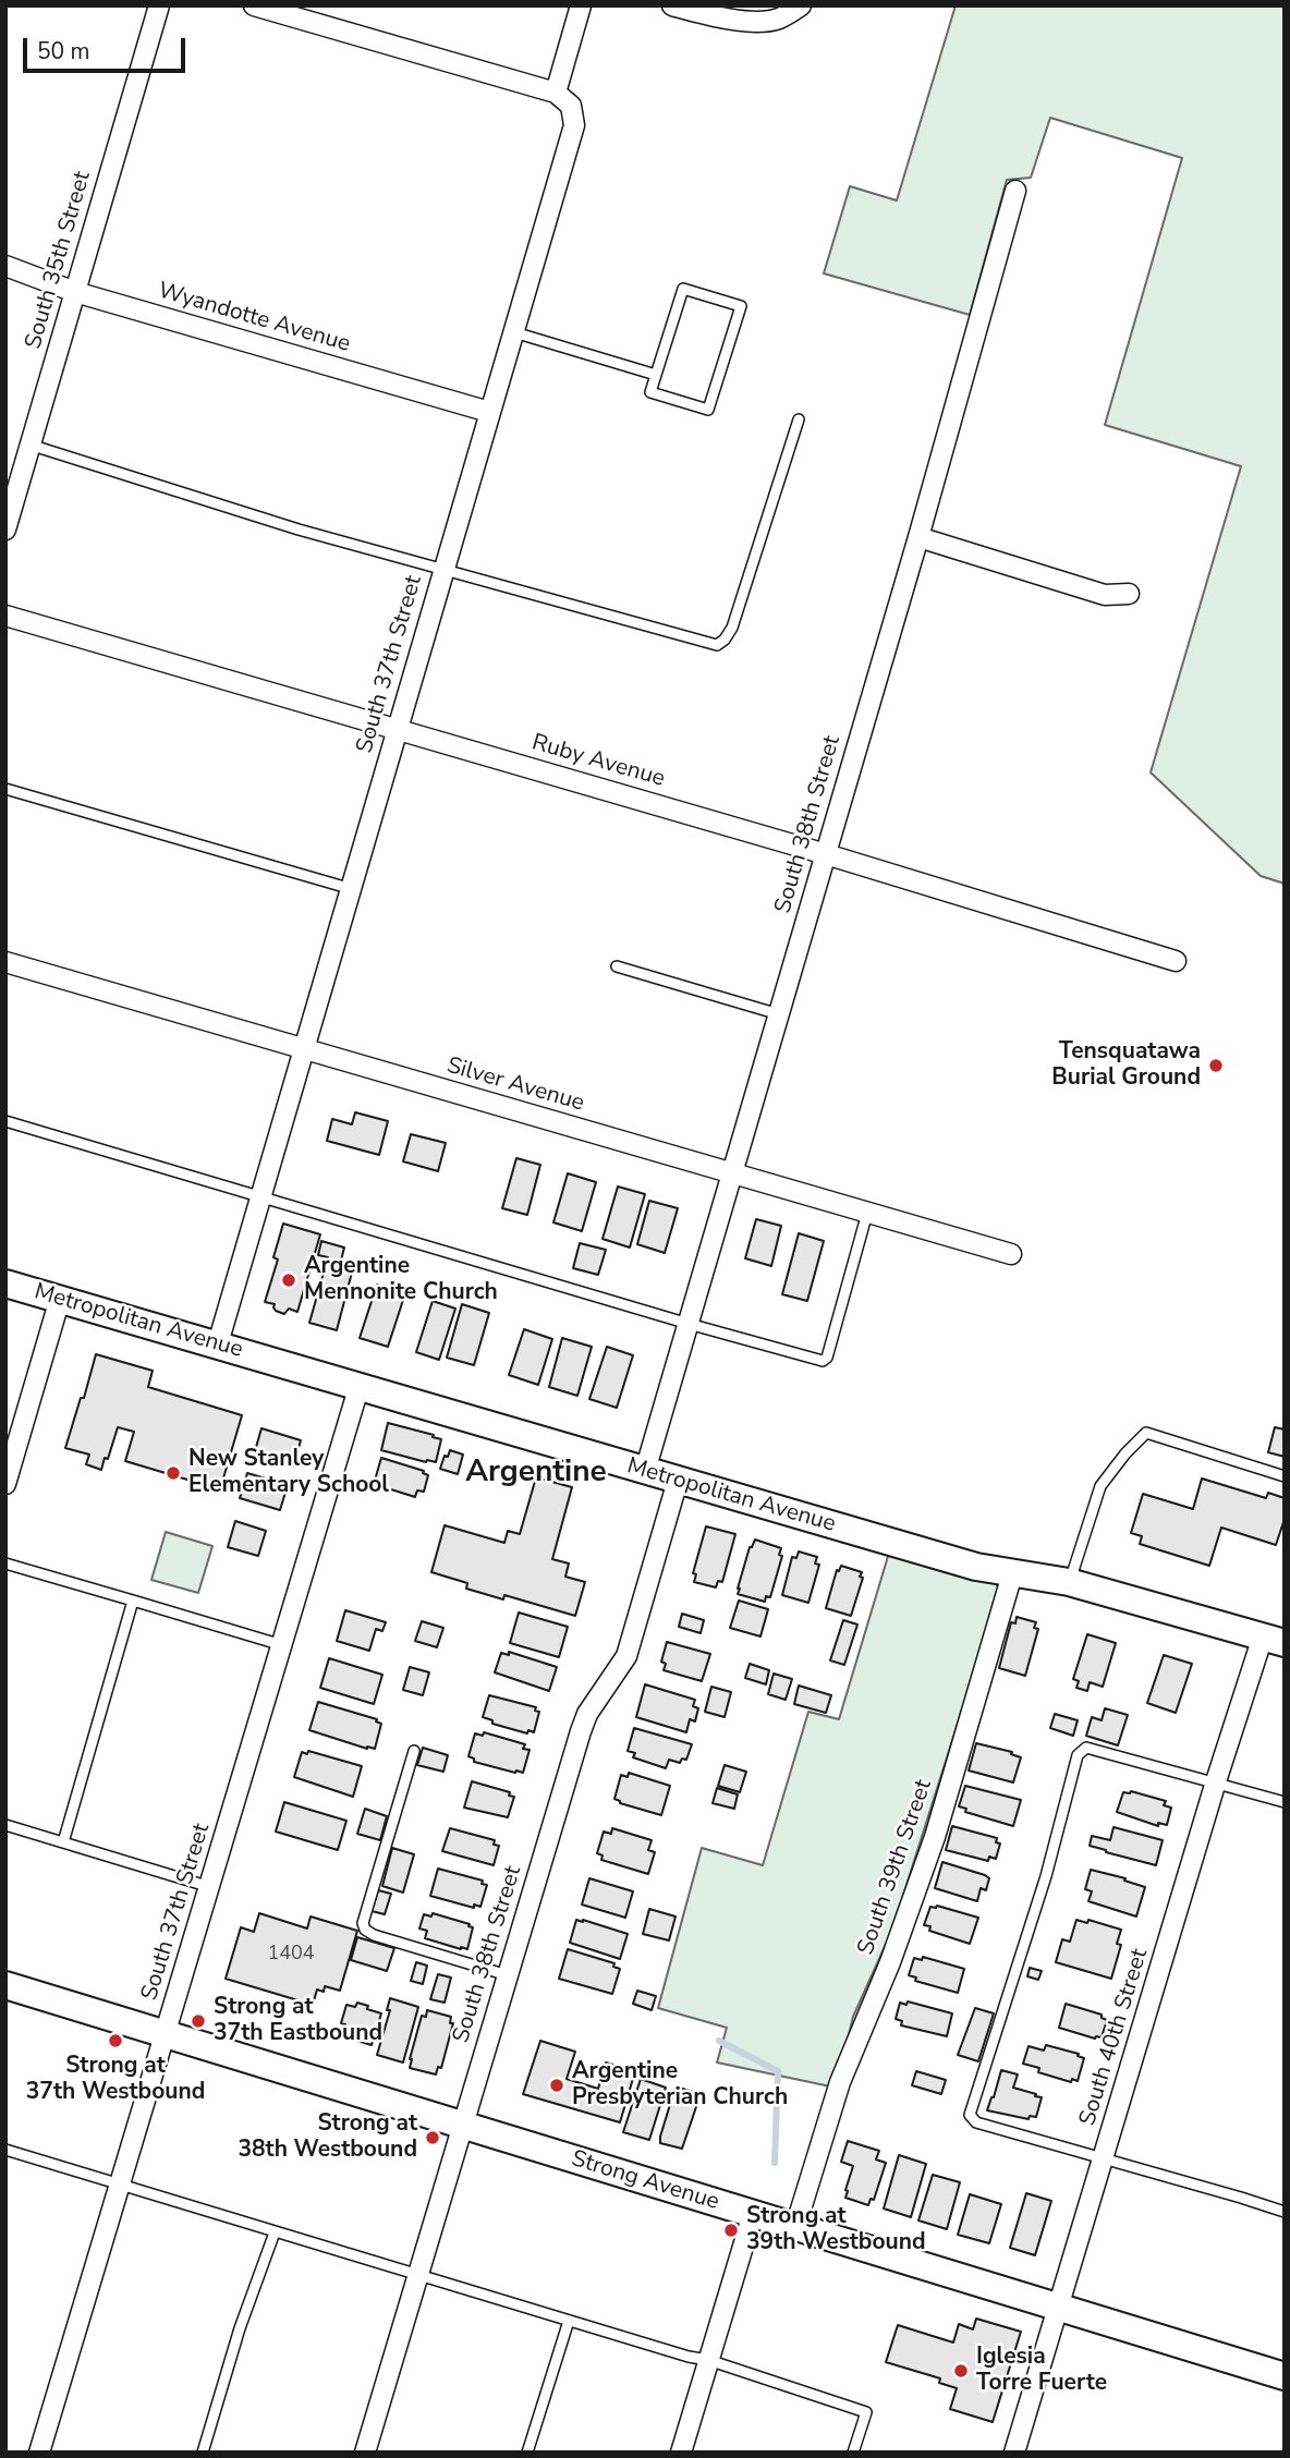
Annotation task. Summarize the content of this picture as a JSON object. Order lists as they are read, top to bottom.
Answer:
{
  "streets": {
    "street": [
      "South 35th Street",
      "Wyandotte Avenue",
      "South 37th Street",
      "Ruby Avenue",
      "South 38th Street",
      "Silver Avenue",
      "Metropolitan Avenue",
      "South 39th Street",
      "South 40th Street",
      "Strong Avenue"
    ]
  },
  "crossings": [
    ["South 35th Street", "Wyandotte Avenue"],
    ["Wyandotte Avenue", "South 37th Street"],
    ["South 37th Street", "Ruby Avenue"],
    ["South 37th Street", "Silver Avenue"],
    ["South 37th Street", "Metropolitan Avenue"],
    ["South 37th Street", "Strong Avenue"],
    ["Ruby Avenue", "South 38th Street"],
    ["South 38th Street", "Silver Avenue"],
    ["South 38th Street", "Metropolitan Avenue"],
    ["South 38th Street", "Strong Avenue"],
    ["Metropolitan Avenue", "South 39th Street"],
    ["Metropolitan Avenue", "South 40th Street"],
    ["South 39th Street", "Strong Avenue"],
    ["South 40th Street", "Strong Avenue"]
  ],
  "districts": ["Argentine"],
  "places": [
    "Tensquatawa Burial Ground",
    "Argentine Mennonite Church",
    "New Stanley Elementary School",
    "Strong at 37th Eastbound",
    "Strong at 37th Westbound",
    "Argentine Presbyterian Church",
    "Strong at 38th Westbound",
    "Strong at 39th Westbound",
    "Iglesia Torre Fuerte"
  ],
  "house_numbers": ["1404"],
  "scale_bar": "50 m"
}
